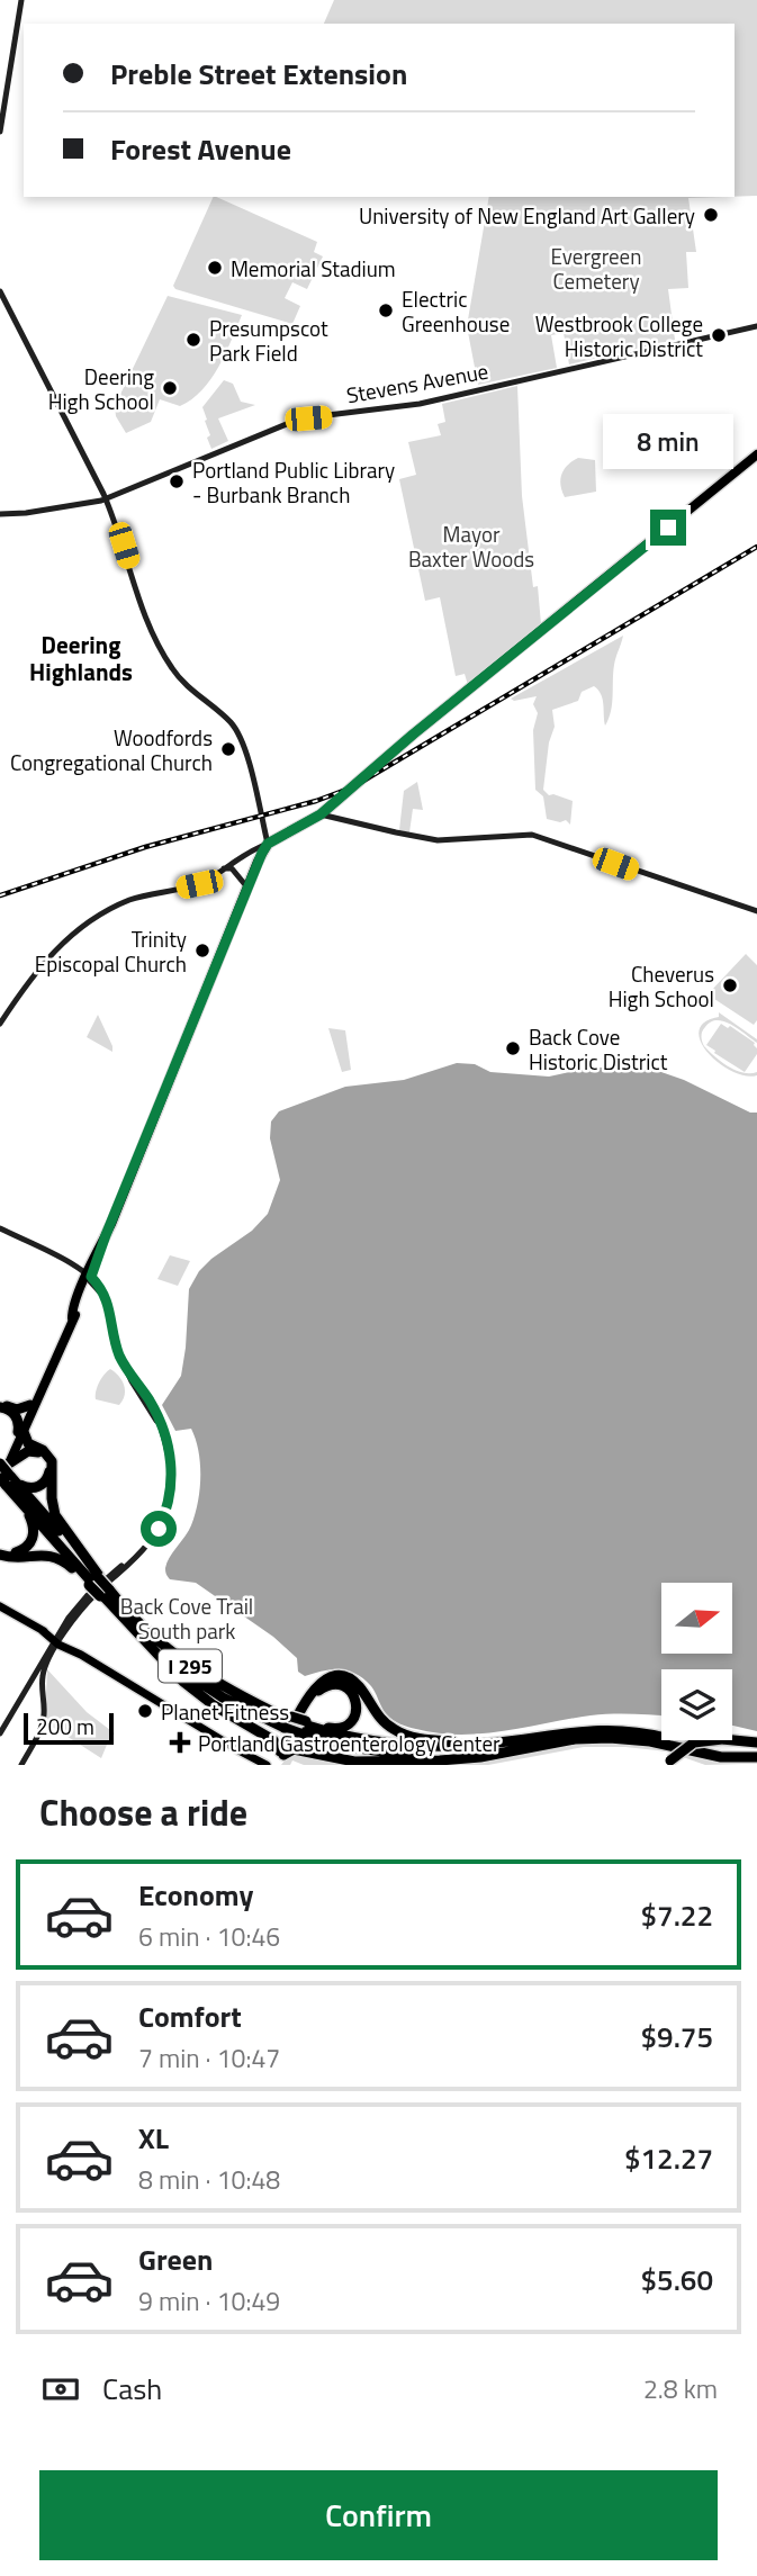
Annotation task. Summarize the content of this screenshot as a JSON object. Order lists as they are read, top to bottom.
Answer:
{
  "streets": {
    "highway": ["I 295"],
    "main road": ["Stevens Avenue"]
  },
  "districts": ["Deering Highlands"],
  "parks": ["Evergreen Cemetery", "Mayor Baxter Woods", "Back Cove Trail South park"],
  "places": {
    "other": [
      "University of New England Art Gallery",
      "Memorial Stadium",
      "Electric Greenhouse",
      "Westbrook College Historic District",
      "Presumpscot Park Field",
      "Deering High School",
      "Portland Public Library - Burbank Branch",
      "Woodfords Congregational Church",
      "Trinity Episcopal Church",
      "Cheverus High School",
      "Back Cove Historic District",
      "Planet Fitness"
    ],
    "health": ["Portland Gastroenterology Center"]
  },
  "scale_bar": "200 m",
  "north": "right",
  "page": {
    "banner": ["Preble Street Extension", "Forest Avenue"],
    "bubble": "8 min",
    "scale": "200 m",
    "heading": "Choose a ride",
    "list": [
      {
        "name": "Economy",
        "note": "6 min · 10:46",
        "value": "$7.22"
      },
      {
        "name": "Comfort",
        "note": "7 min · 10:47",
        "value": "$9.75"
      },
      {
        "name": "XL",
        "note": "8 min · 10:48",
        "value": "$12.27"
      },
      {
        "name": "Green",
        "note": "9 min · 10:49",
        "value": "$5.60"
      }
    ],
    "pay": ["Cash", "2.8 km"],
    "buttons": "Confirm"
  }
}
